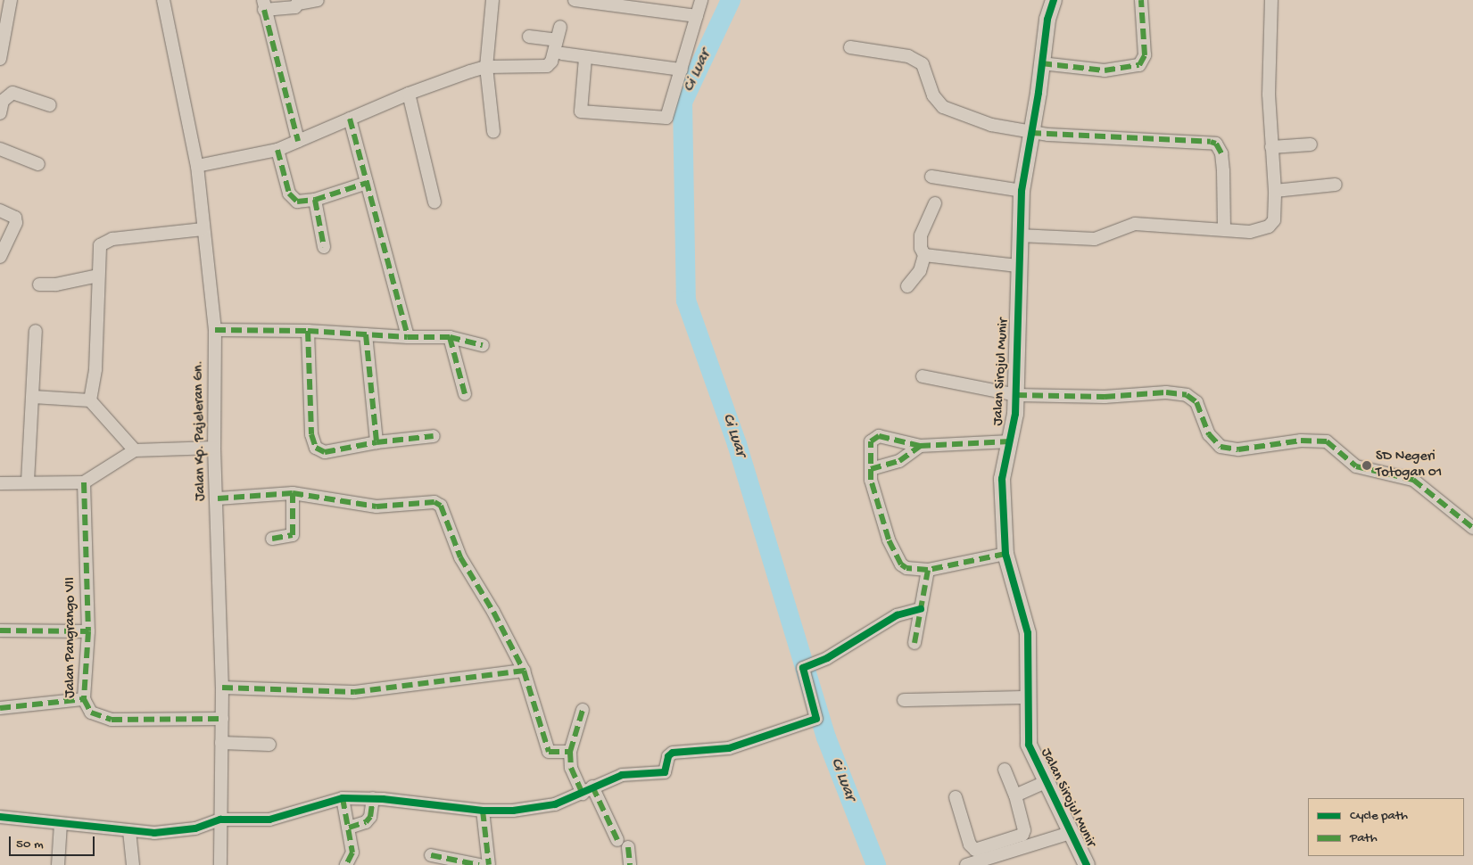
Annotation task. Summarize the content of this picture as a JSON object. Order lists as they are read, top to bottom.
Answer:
{
  "streets": {
    "street": ["Jalan Sirojul Munir", "Jalan Kp. Pajeleran Gn.", "Jalan Pangrango VII"]
  },
  "crossings": [
    ["Jalan Kp. Pajeleran Gn.", "Jalan Pangrango VII"]
  ],
  "water": ["Ci Luar"],
  "places": ["SD Negeri Totogan 01"],
  "legend": ["Cycle path", "Path"],
  "scale_bar": "50 m"
}
